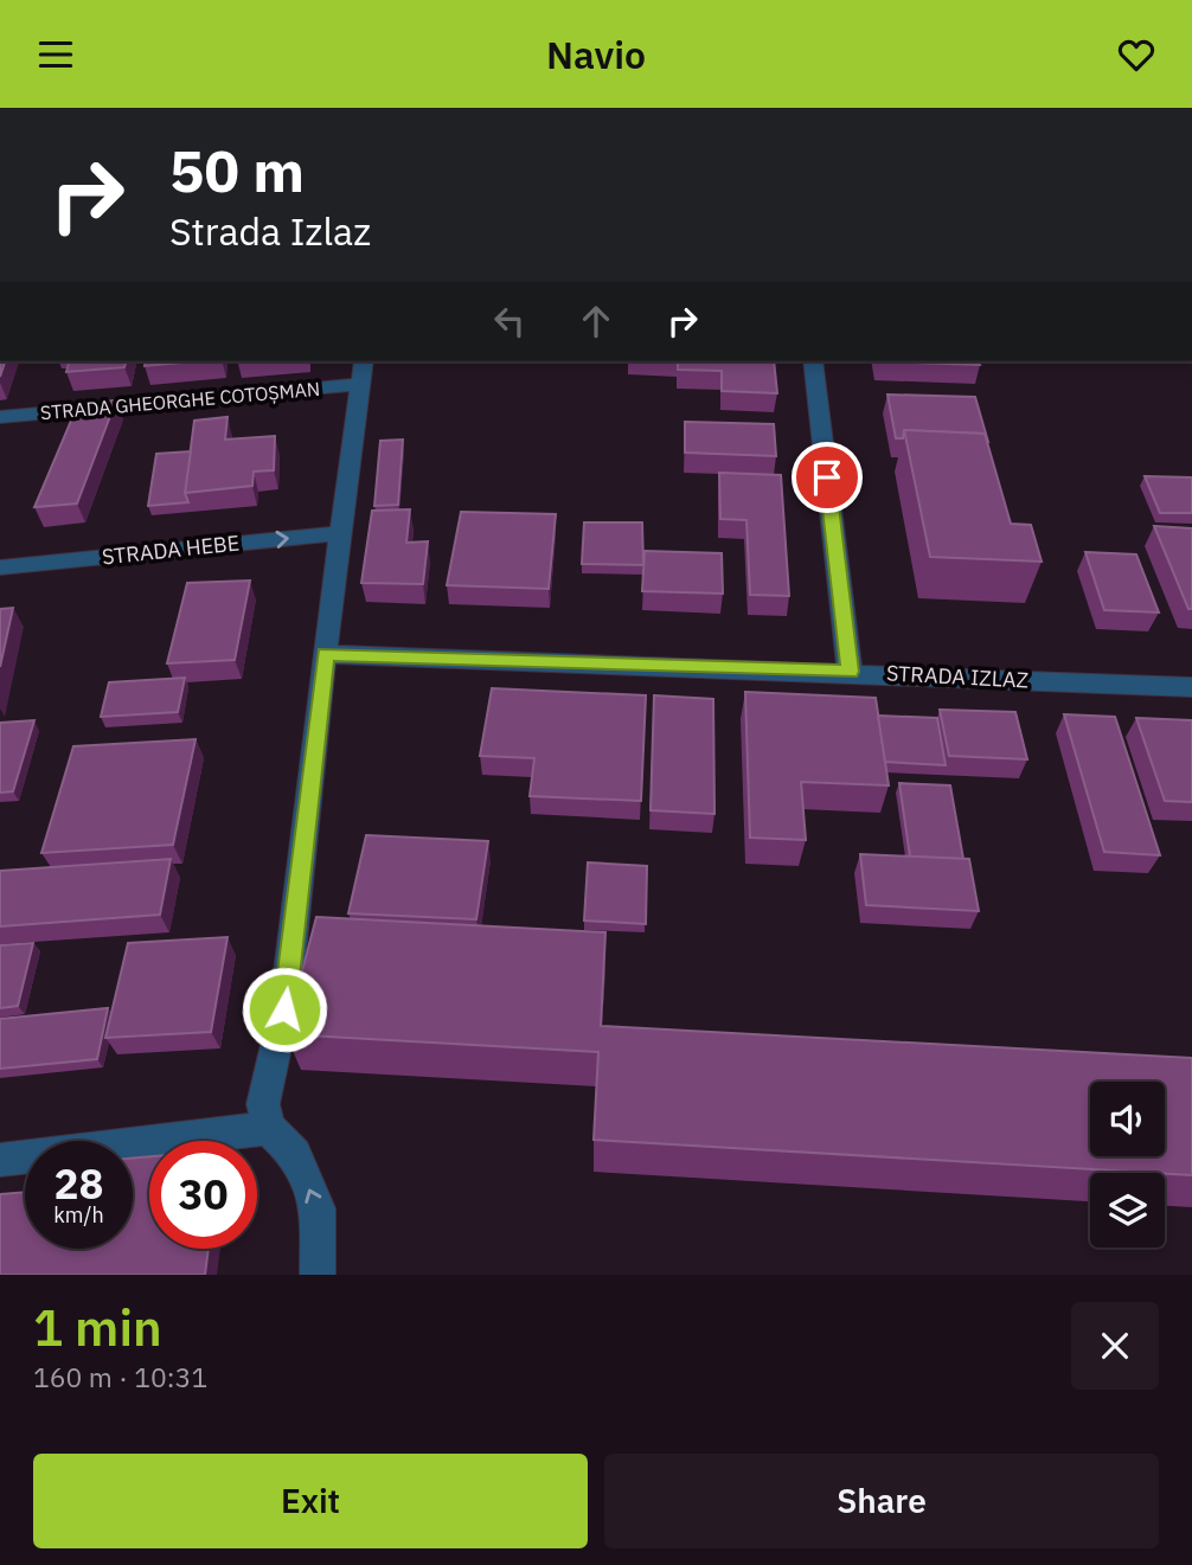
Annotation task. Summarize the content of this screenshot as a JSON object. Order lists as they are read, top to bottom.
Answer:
{
  "streets": {
    "street": ["STRADA GHEORGHE COTOȘMAN", "STRADA HEBE", "STRADA IZLAZ"]
  },
  "one_way": ["STRADA HEBE"],
  "page": {
    "header": "Navio",
    "turn": ["50 m", "Strada Izlaz"],
    "speed": "28 km/h",
    "limit": "30",
    "heading": ["1 min", "160 m · 10:31"],
    "buttons": ["Exit", "Share"]
  }
}
